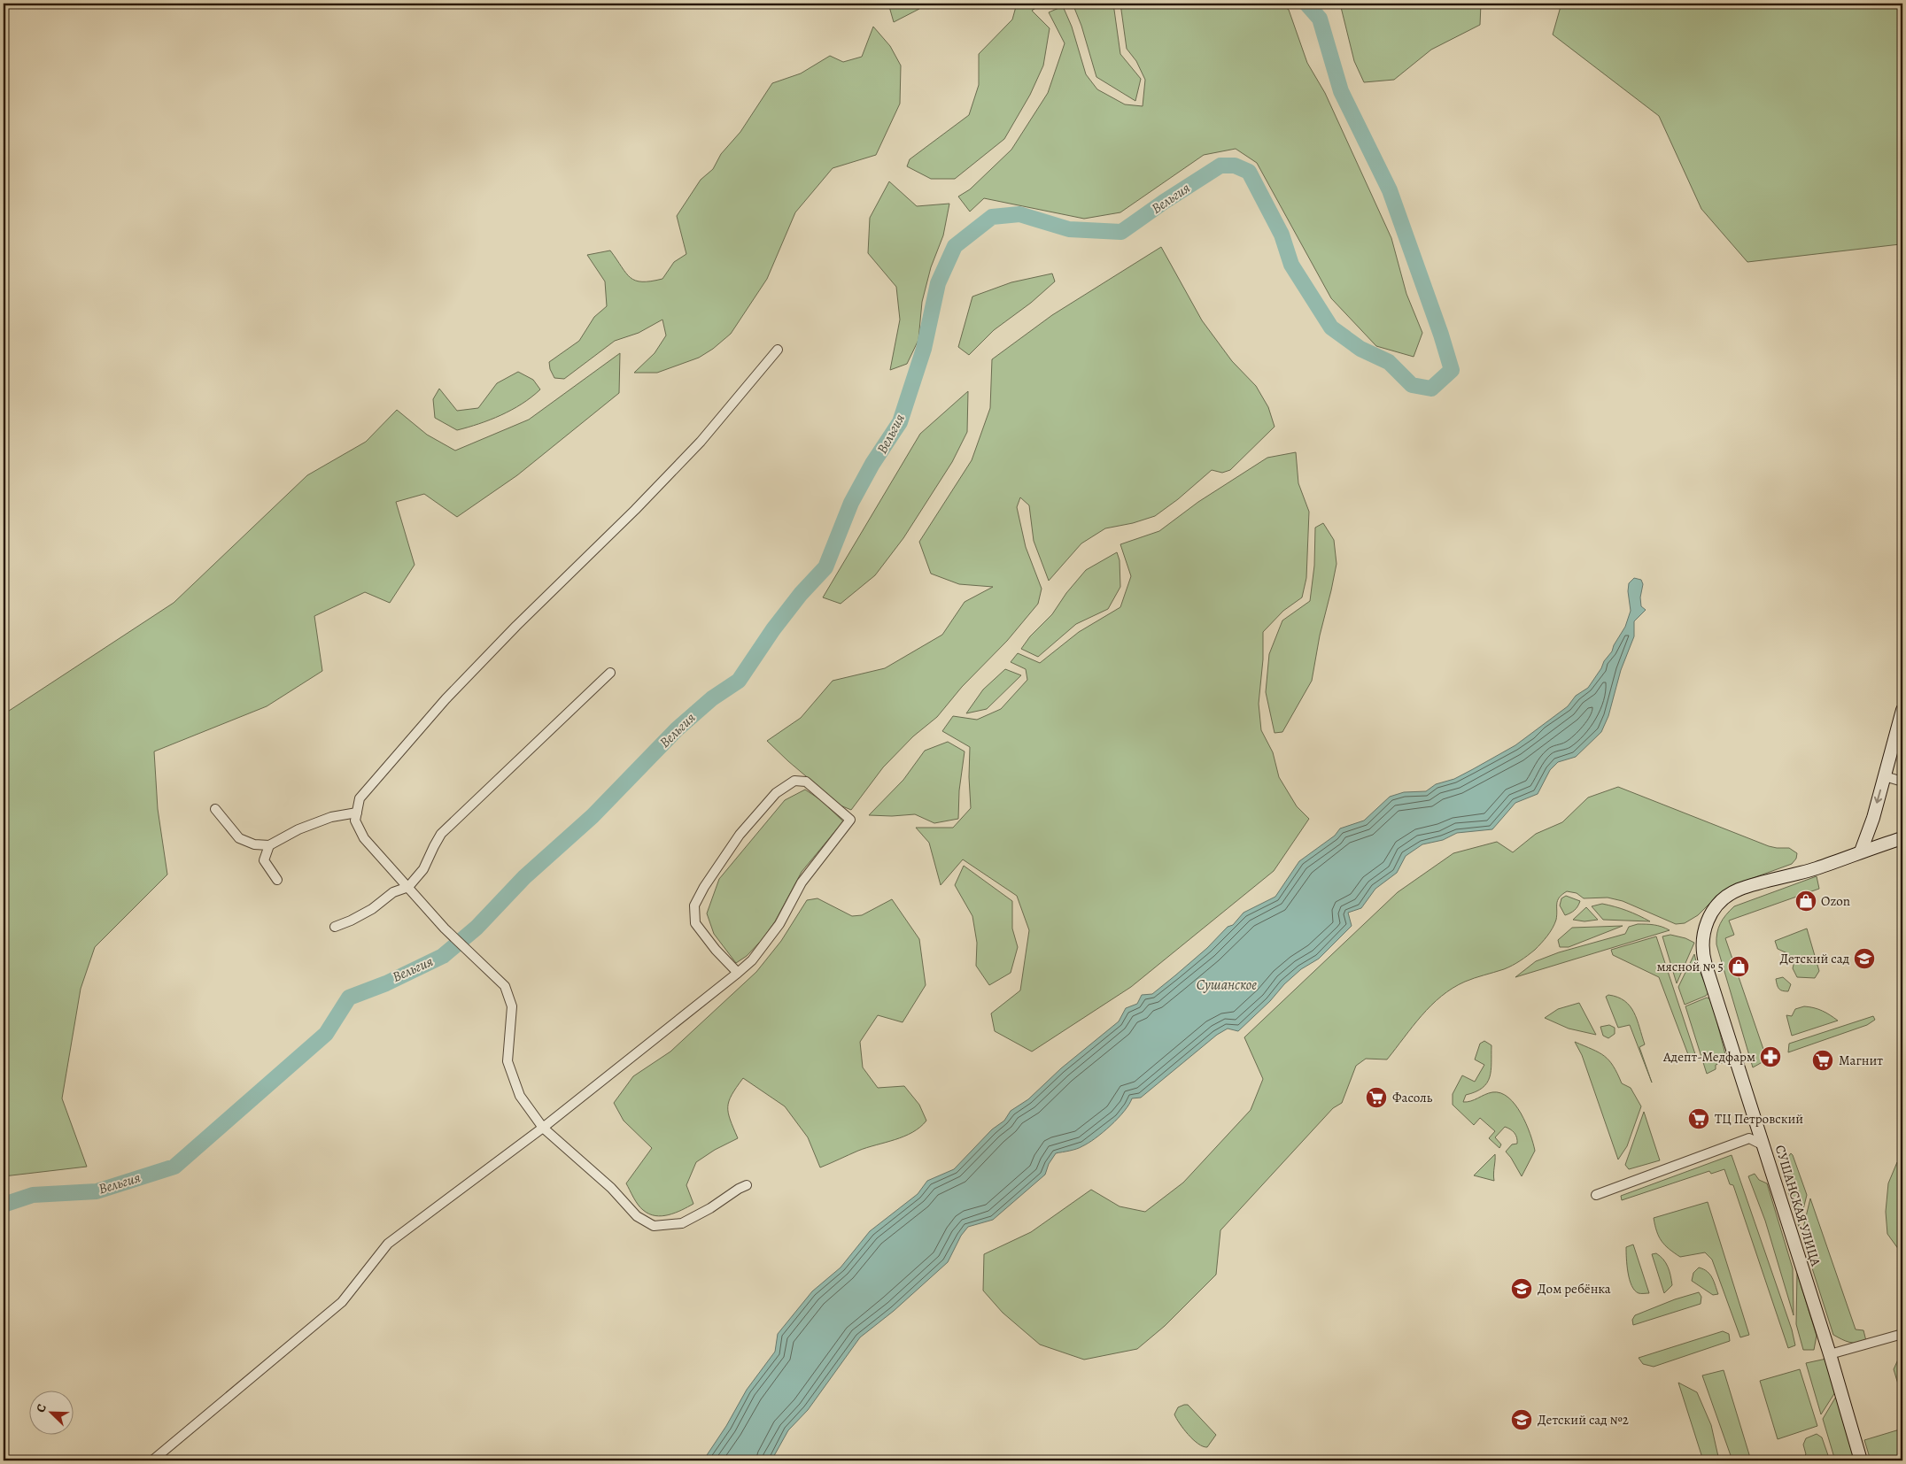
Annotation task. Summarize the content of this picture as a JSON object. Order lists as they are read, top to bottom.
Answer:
{
  "streets": {
    "main road": ["СУШАНСКАЯ УЛИЦА"]
  },
  "water": ["Вельгия", "Сушанское"],
  "places": {
    "shop": ["Ozon", "мясной № 5"],
    "school or university": ["Детский сад", "Дом ребёнка", "Детский сад №2"],
    "pharmacy": ["Адепт-Медфарм"],
    "supermarket": ["Магнит", "Фасоль", "ТЦ Петровский"]
  },
  "north": "top left"
}
